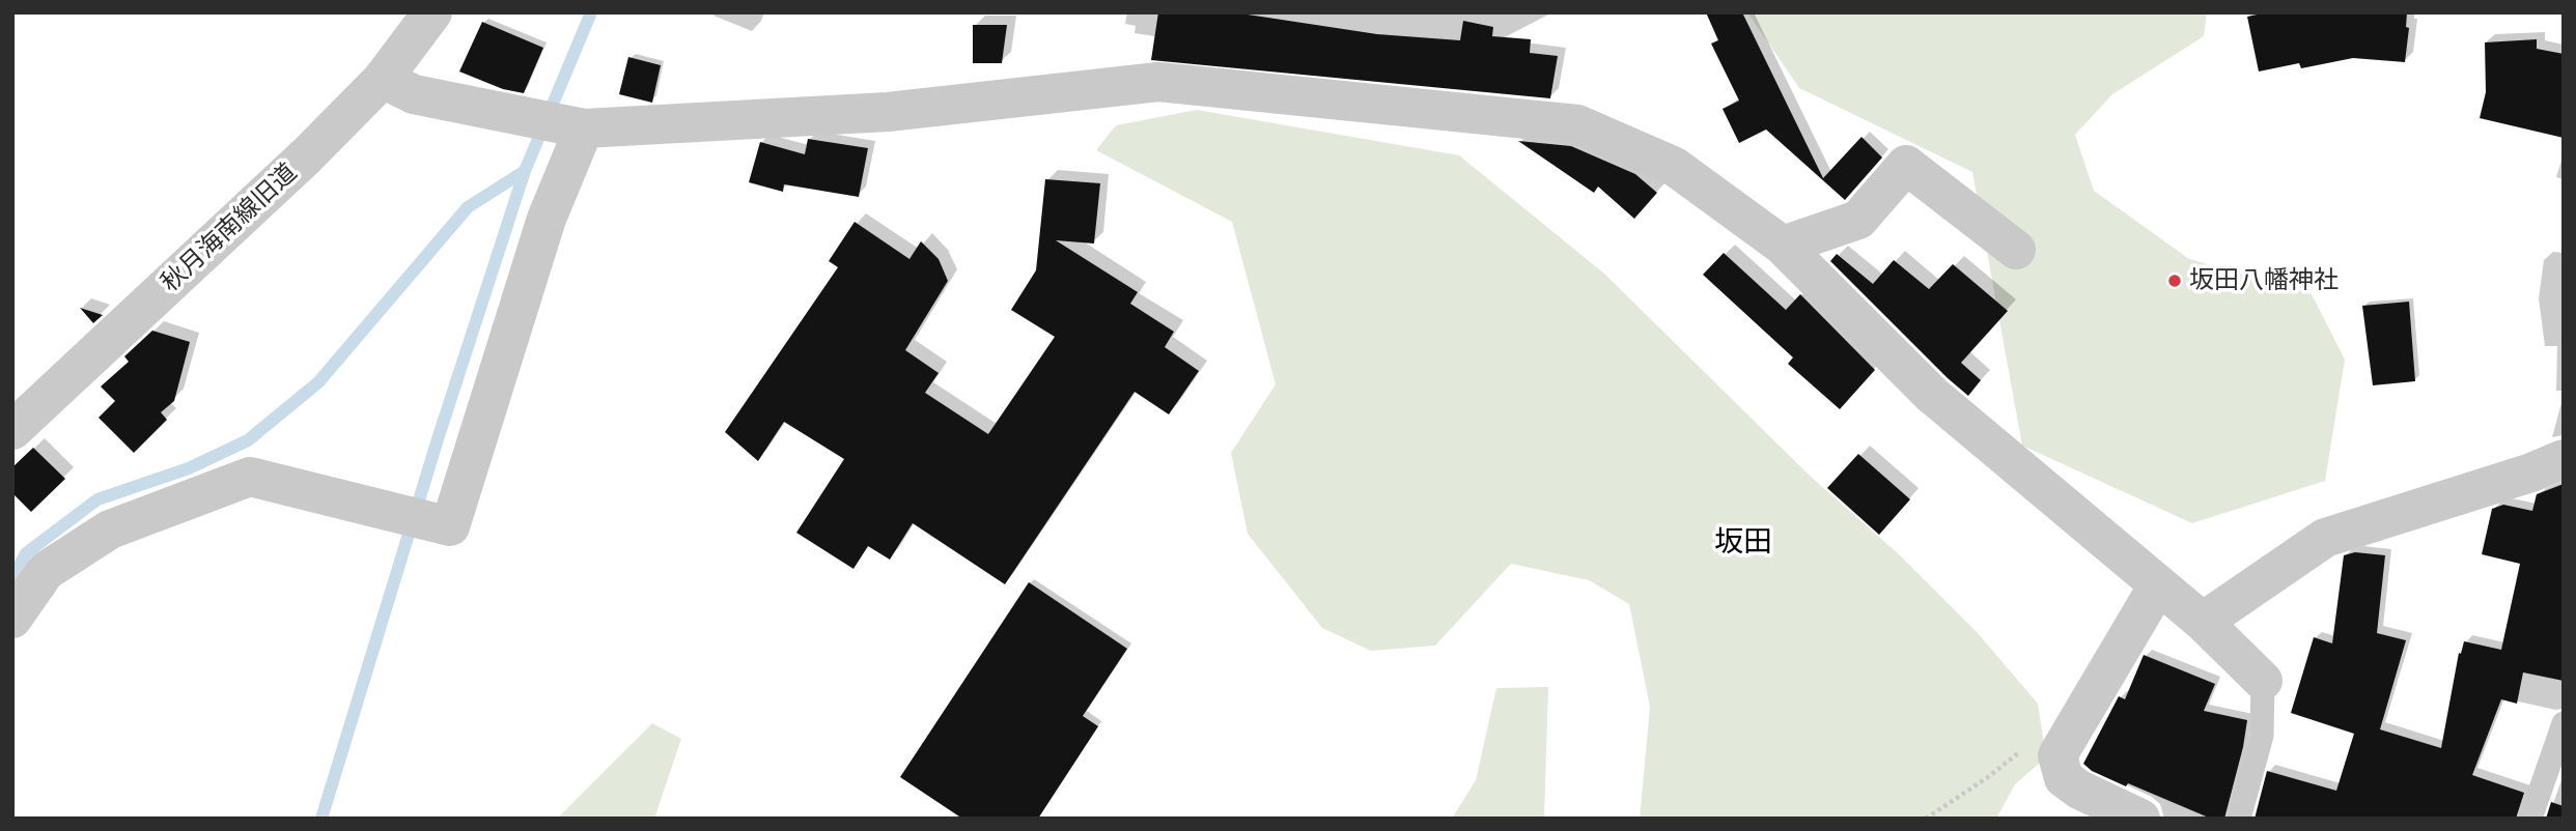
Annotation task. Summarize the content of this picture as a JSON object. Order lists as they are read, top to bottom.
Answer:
{
  "streets": {
    "street": ["秋月海南線旧道"]
  },
  "districts": ["坂田"],
  "places": ["坂田八幡神社"]
}
